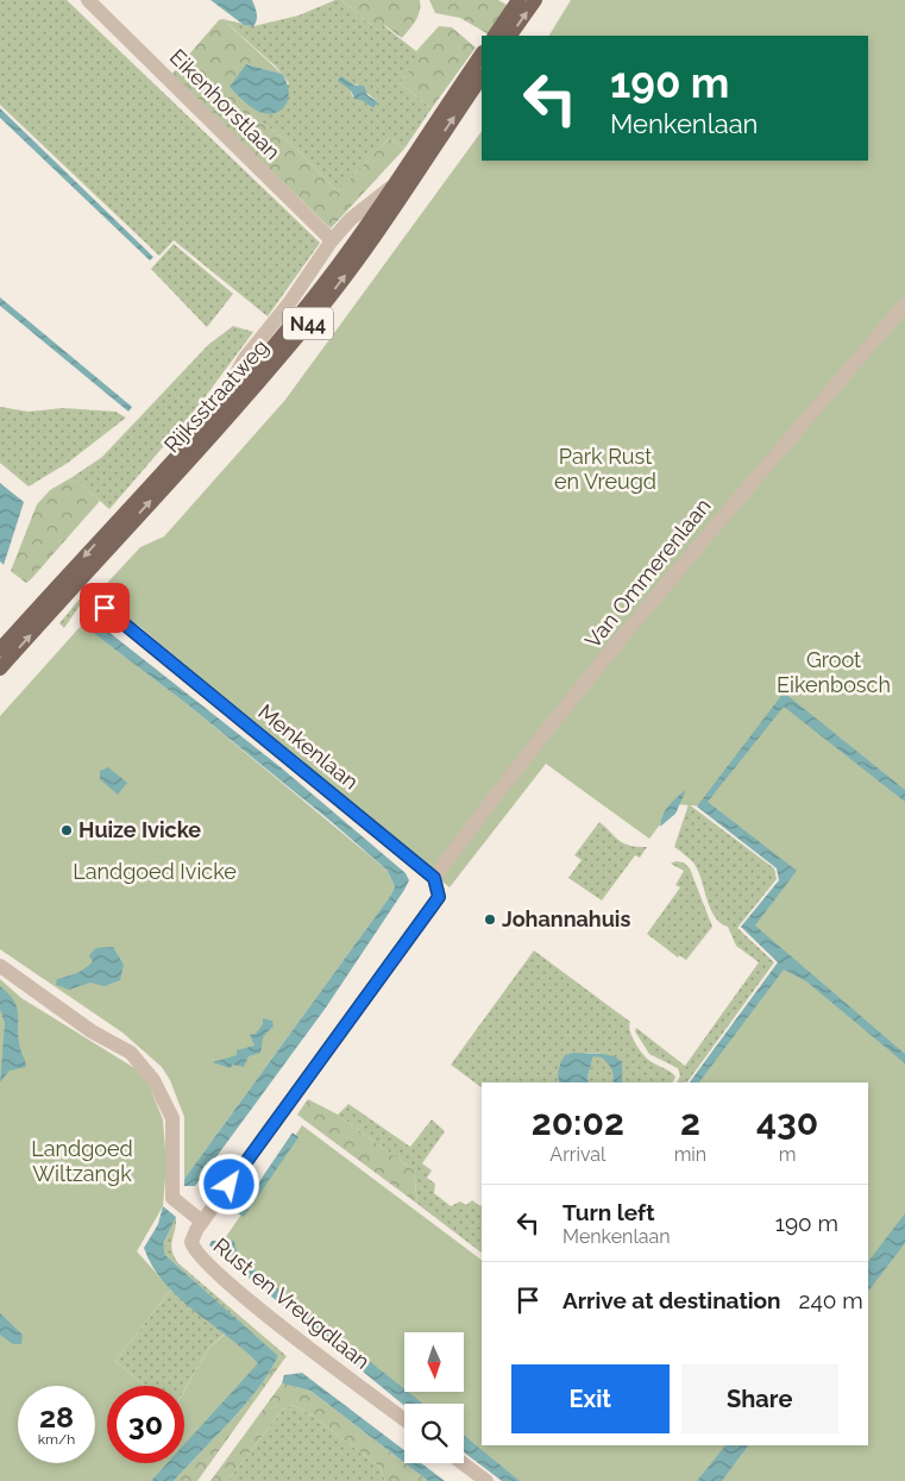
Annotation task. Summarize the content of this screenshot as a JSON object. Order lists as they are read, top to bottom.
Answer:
{
  "streets": {
    "main road": ["N44", "Rijksstraatweg"],
    "street": [
      "Eikenhorstlaan",
      "Van Ommerenlaan",
      "Menkenlaan",
      "Rust en Vreugdlaan"
    ]
  },
  "crossings": [
    ["Eikenhorstlaan", "Rijksstraatweg"],
    ["Van Ommerenlaan", "Menkenlaan"]
  ],
  "parks": [
    "Park Rust en Vreugd",
    "Groot Eikenbosch",
    "Landgoed Ivicke",
    "Landgoed Wiltzangk"
  ],
  "places": ["Huize Ivicke", "Johannahuis"],
  "north": "bottom",
  "page": {
    "turn": ["190 m", "Menkenlaan"],
    "eta": [
      "20:02",
      "Arrival",
      "2",
      "min",
      "430",
      "m"
    ],
    "list": [
      {
        "name": "Turn left",
        "note": "Menkenlaan",
        "value": "190 m"
      },
      {
        "name": "Arrive at destination",
        "value": "240 m"
      }
    ],
    "buttons": ["Exit", "Share"],
    "speed": "28 km/h",
    "limit": "30"
  }
}
